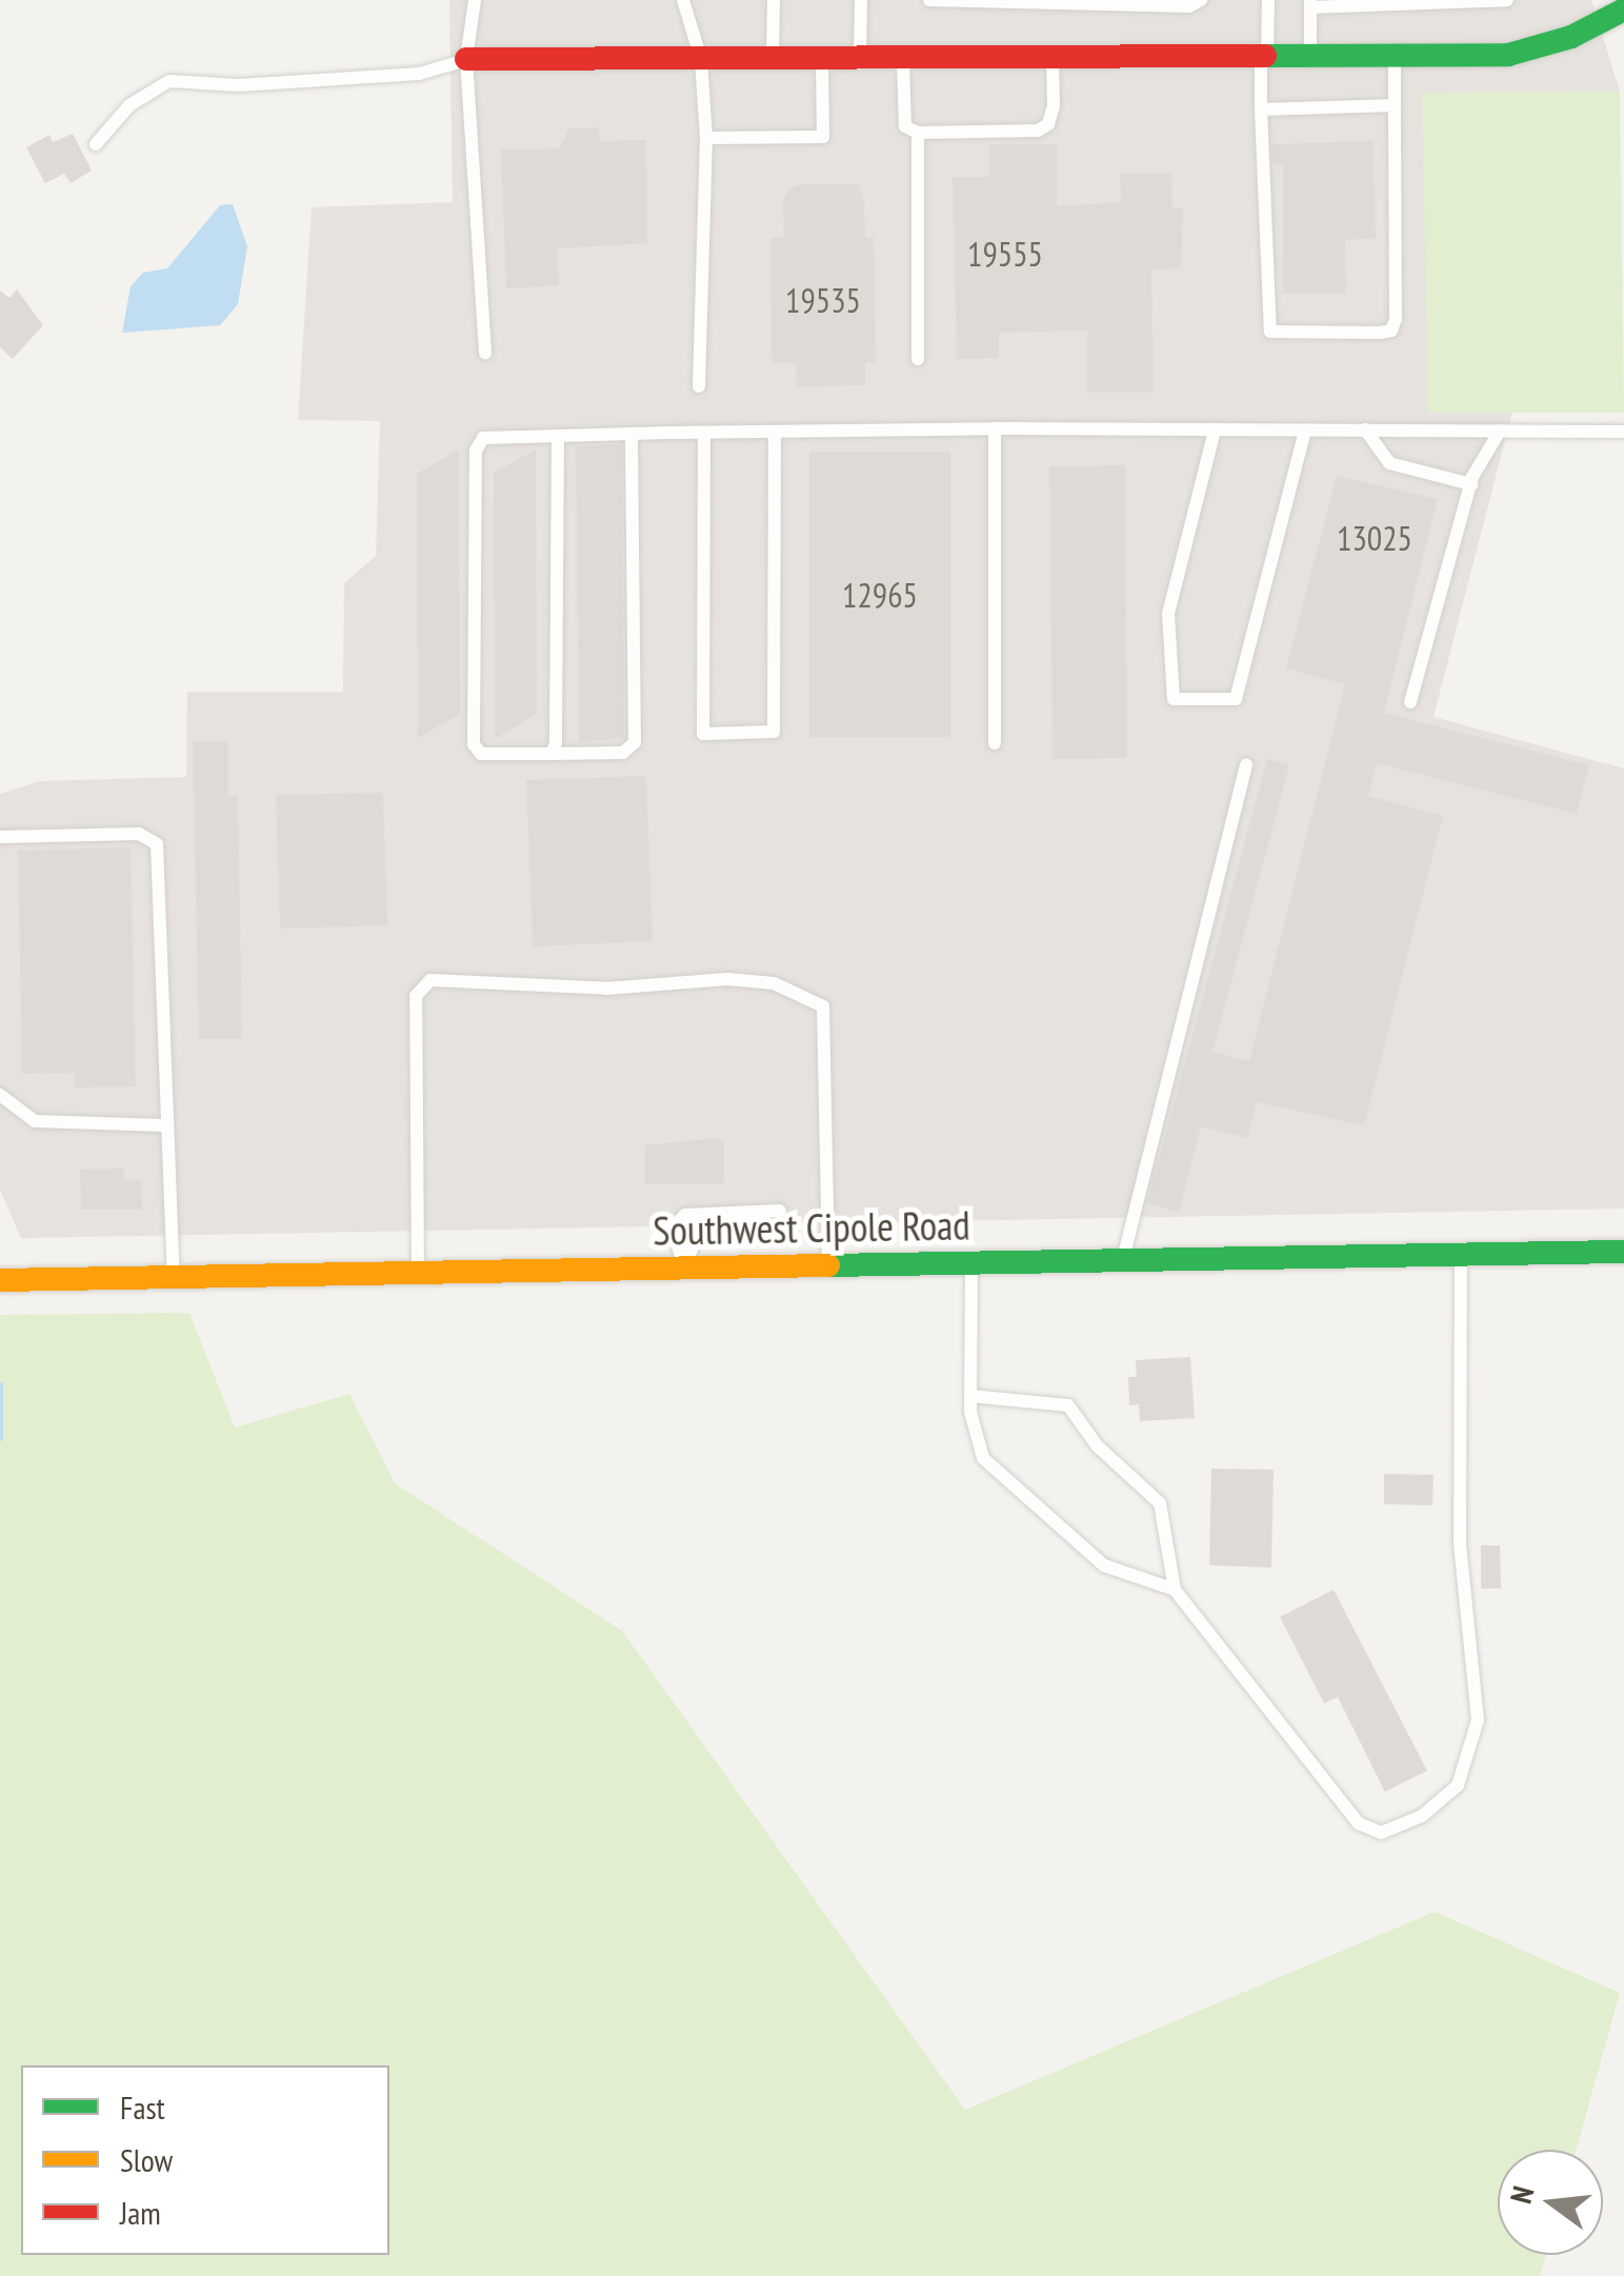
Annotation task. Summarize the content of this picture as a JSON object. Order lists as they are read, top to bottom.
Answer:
{
  "streets": {
    "street": ["Southwest Cipole Road"]
  },
  "house_numbers": [
    "19555",
    "19535",
    "13025",
    "12965"
  ],
  "legend": ["Fast", "Slow", "Jam"],
  "north": "left"
}
